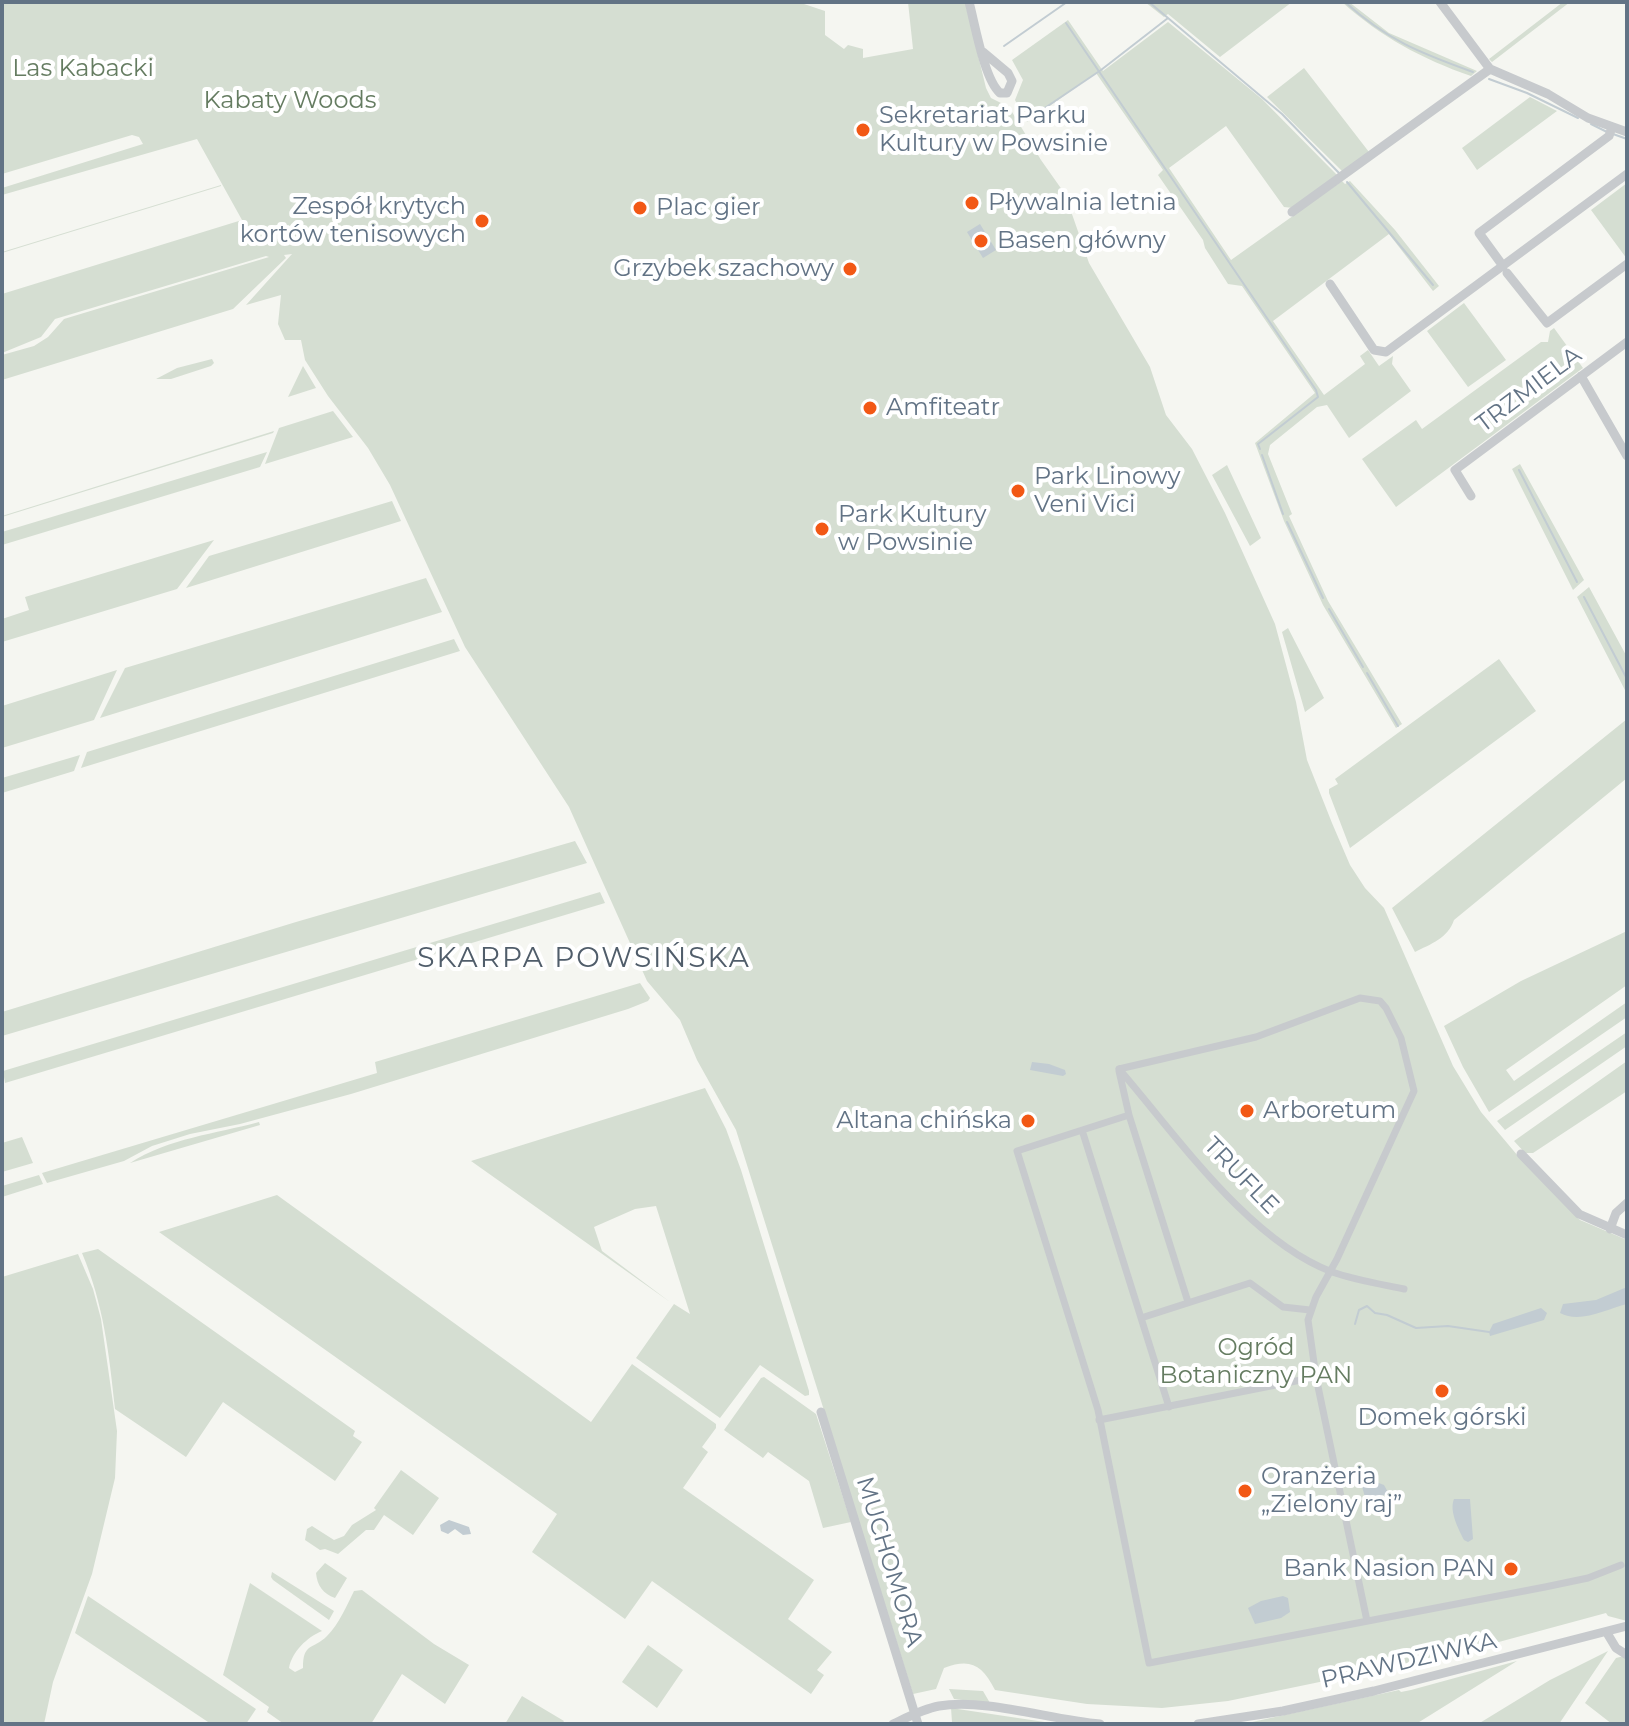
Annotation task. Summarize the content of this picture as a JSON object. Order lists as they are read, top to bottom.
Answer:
{
  "streets": {
    "street": [
      "TRZMIELA",
      "TRUFLE",
      "MUCHOMORA",
      "PRAWDZIWKA"
    ]
  },
  "districts": ["SKARPA POWSIŃSKA"],
  "parks": ["Las Kabacki", "Kabaty Woods", "Ogród Botaniczny PAN"],
  "places": [
    "Sekretariat Parku Kultury w Powsinie",
    "Pływalnia letnia",
    "Plac gier",
    "Zespół krytych kortów tenisowych",
    "Basen główny",
    "Grzybek szachowy",
    "Amfiteatr",
    "Park Linowy Veni Vici",
    "Park Kultury w Powsinie",
    "Arboretum",
    "Altana chińska",
    "Domek górski",
    "Oranżeria „Zielony raj”",
    "Bank Nasion PAN"
  ]
}
